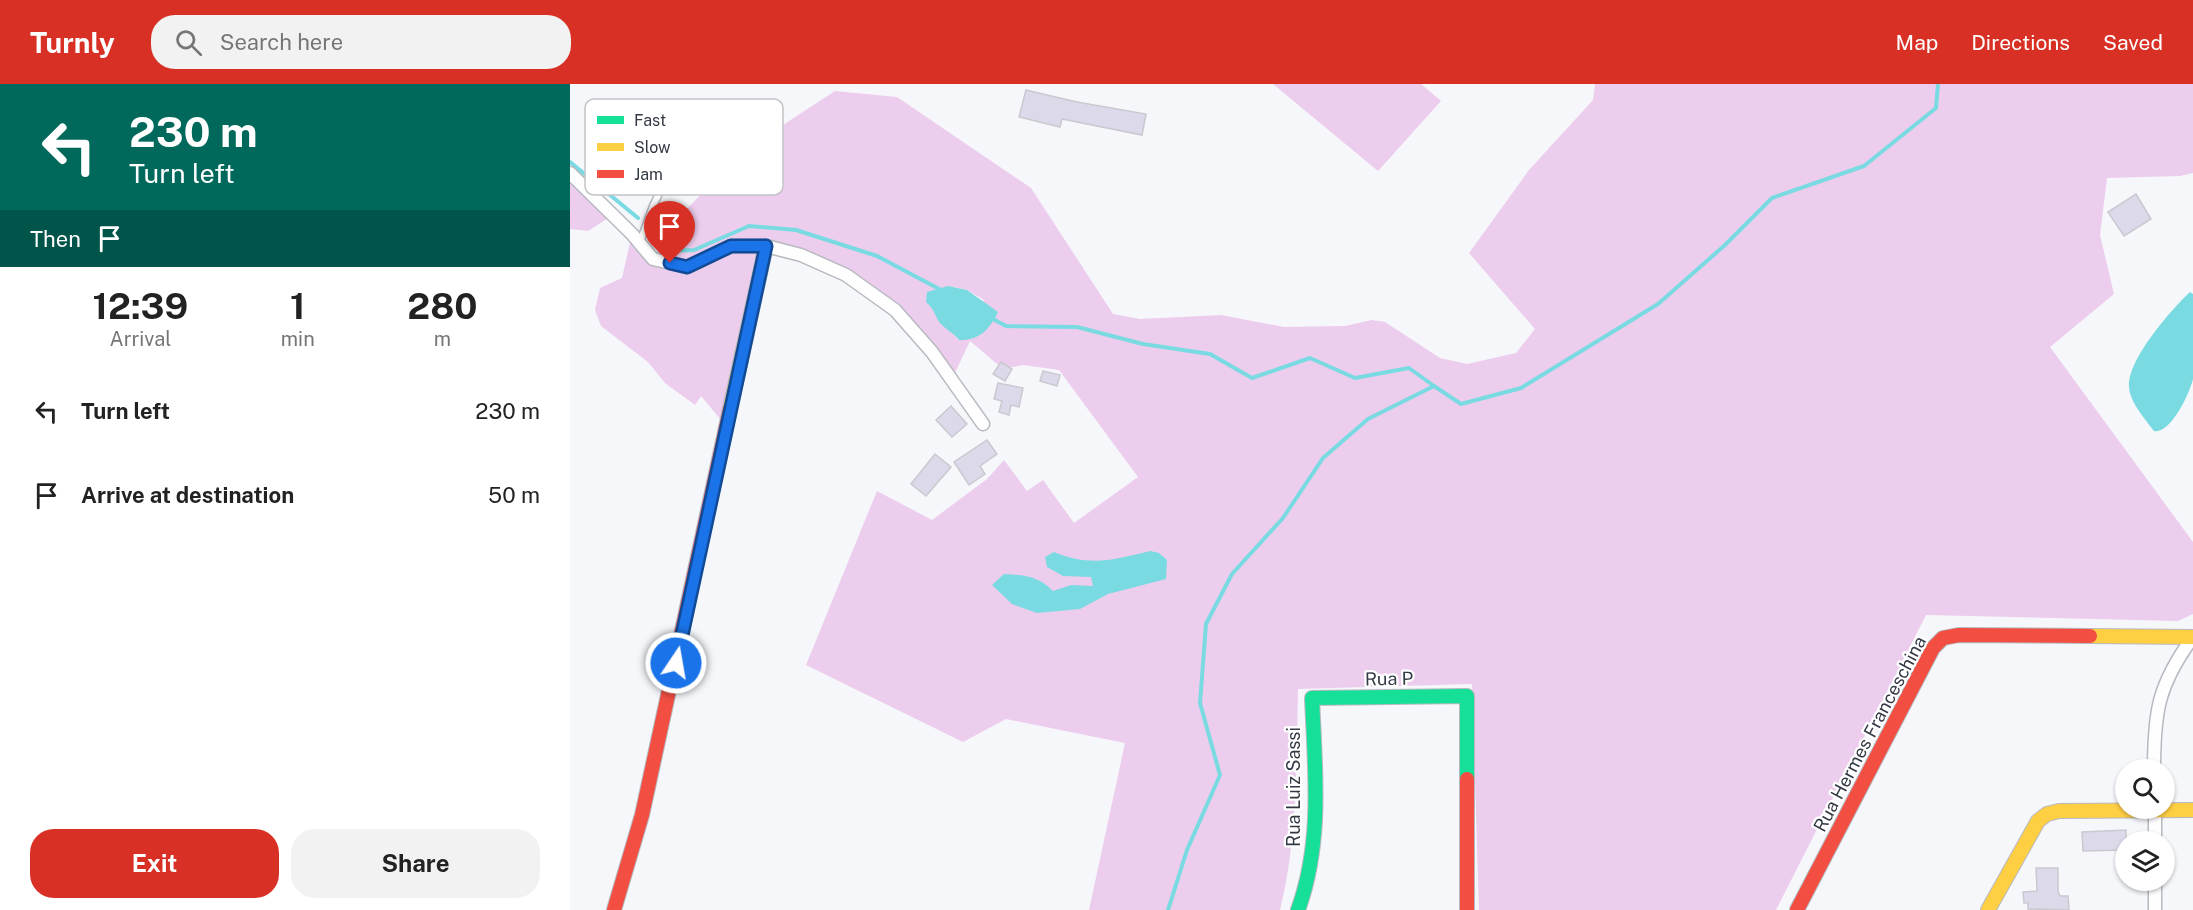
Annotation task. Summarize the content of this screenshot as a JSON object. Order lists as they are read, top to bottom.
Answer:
{
  "streets": {
    "street": ["Rua P", "Rua Hermes Franceschina", "Rua Luiz Sassi"]
  },
  "crossings": [
    ["Rua P", "Rua Luiz Sassi"]
  ],
  "legend": ["Fast", "Slow", "Jam"],
  "page": {
    "header": "Turnly",
    "search": "Search here",
    "nav": ["Map", "Directions", "Saved"],
    "turn": ["230 m", "Turn left"],
    "then": "Then",
    "eta": [
      "12:39",
      "Arrival",
      "1",
      "min",
      "280",
      "m"
    ],
    "list": [
      {
        "name": "Turn left",
        "value": "230 m"
      },
      {
        "name": "Arrive at destination",
        "value": "50 m"
      }
    ],
    "buttons": ["Exit", "Share"]
  }
}
